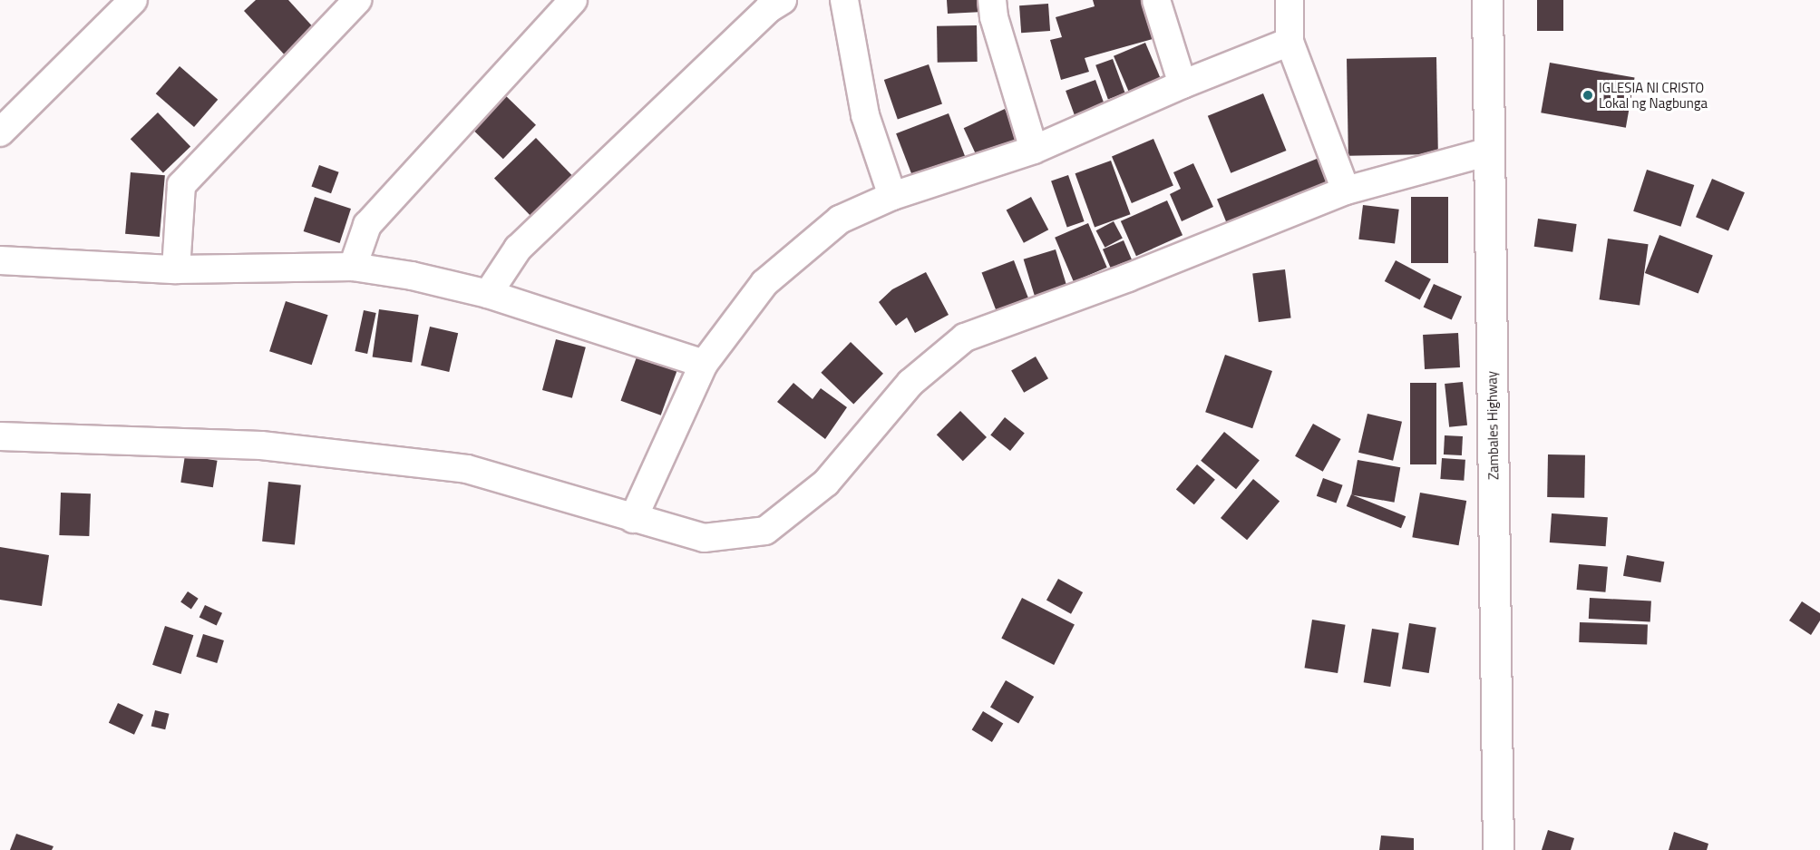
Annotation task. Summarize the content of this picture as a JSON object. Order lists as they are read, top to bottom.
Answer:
{
  "streets": {
    "main road": ["Zambales Highway"]
  },
  "places": ["IGLESIA NI CRISTO Lokal ng Nagbunga"]
}
